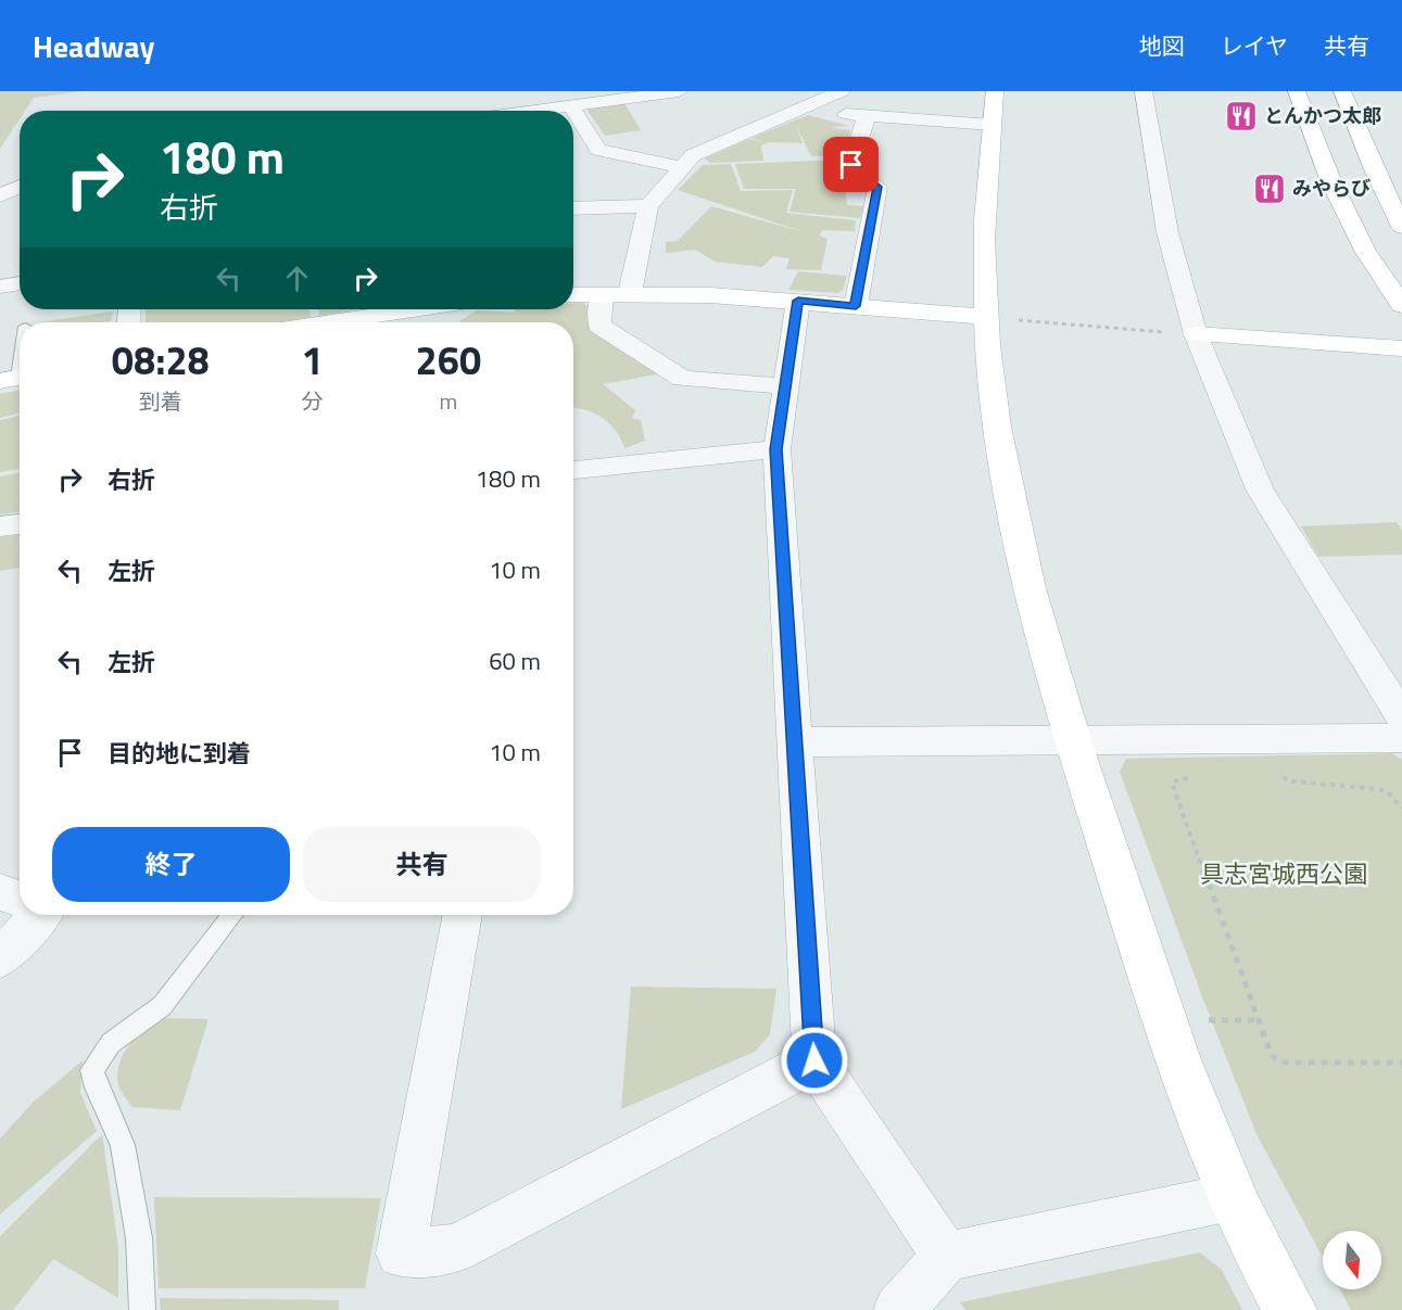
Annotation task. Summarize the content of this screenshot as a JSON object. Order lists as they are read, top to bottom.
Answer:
{
  "parks": ["具志宮城西公園"],
  "places": {
    "restaurant": ["とんかつ太郎", "みやらび"]
  },
  "north": "bottom",
  "page": {
    "header": "Headway",
    "nav": ["地図", "レイヤ", "共有"],
    "turn": ["180 m", "右折"],
    "eta": [
      "08:28",
      "到着",
      "1",
      "分",
      "260",
      "m"
    ],
    "list": [
      {
        "name": "右折",
        "value": "180 m"
      },
      {
        "name": "左折",
        "value": "10 m"
      },
      {
        "name": "左折",
        "value": "60 m"
      },
      {
        "name": "目的地に到着",
        "value": "10 m"
      }
    ],
    "buttons": ["終了", "共有"]
  }
}
